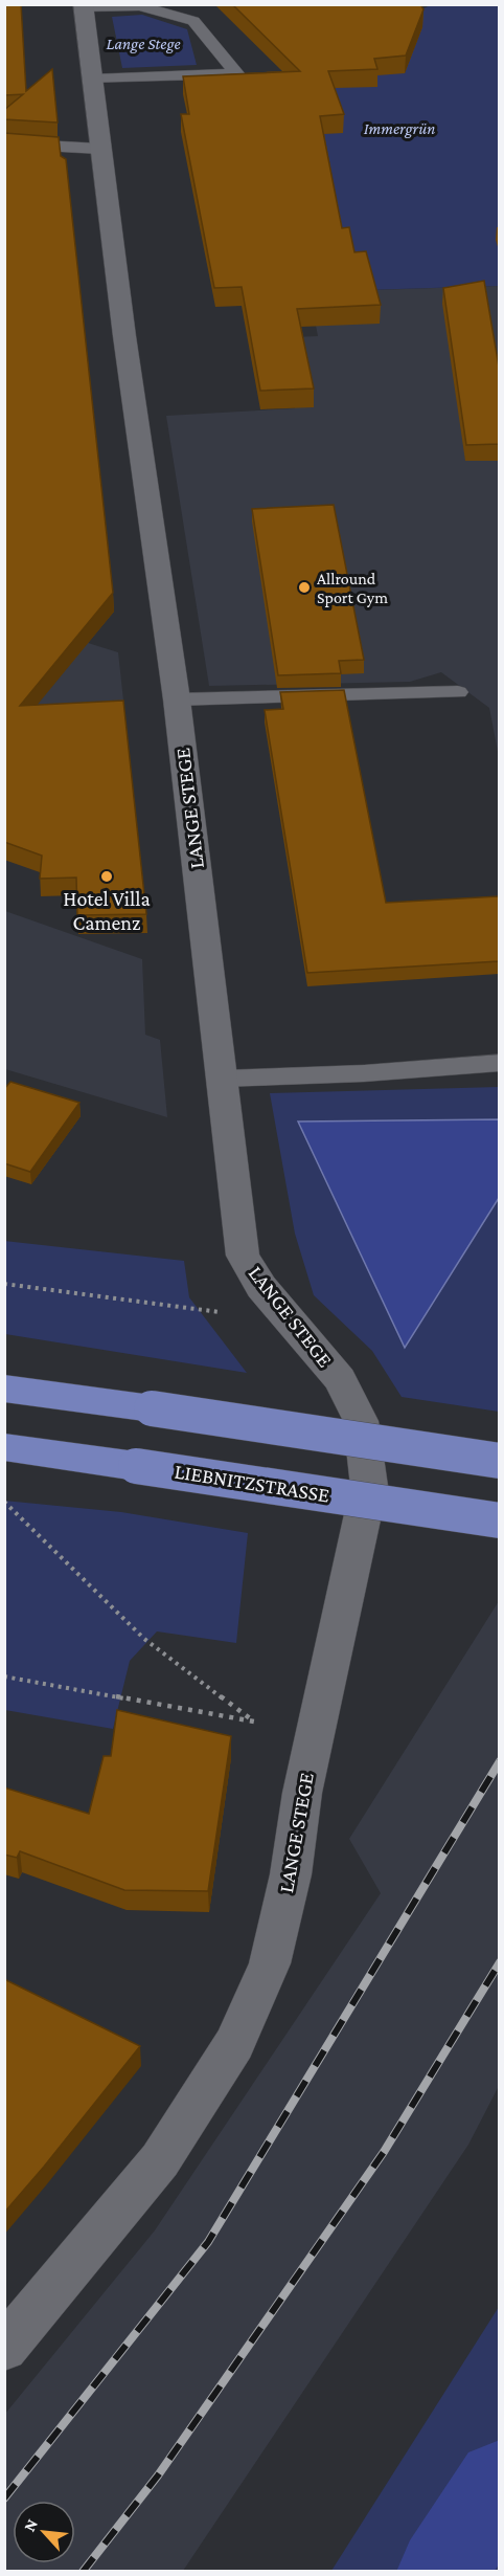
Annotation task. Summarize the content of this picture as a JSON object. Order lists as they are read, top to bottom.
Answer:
{
  "streets": {
    "main road": ["LIEBNITZSTRASSE"],
    "street": ["LANGE STEGE"]
  },
  "parks": ["Lange Stege", "Immergrün"],
  "places": ["Allround Sport Gym", "Hotel Villa Camenz"],
  "north": "top left"
}
